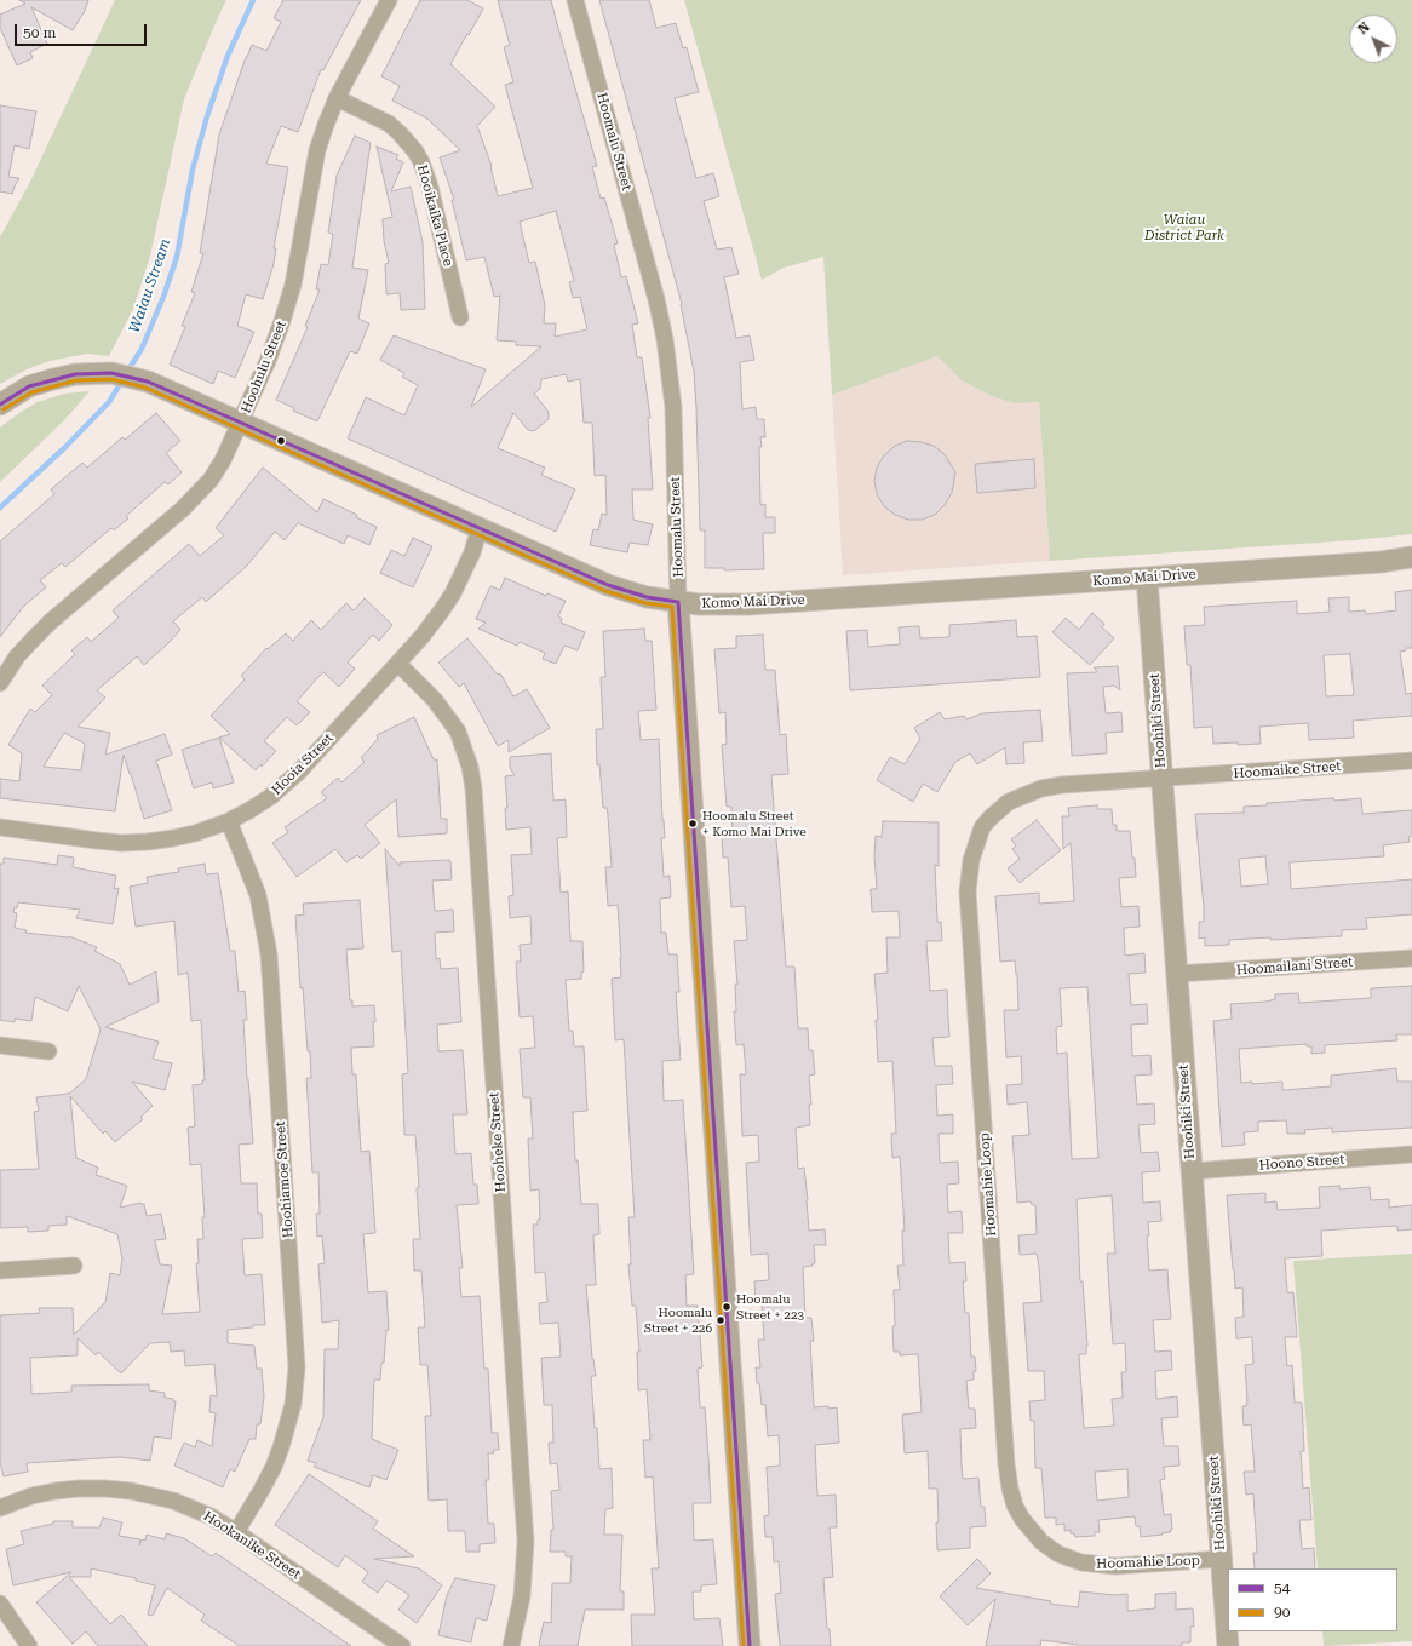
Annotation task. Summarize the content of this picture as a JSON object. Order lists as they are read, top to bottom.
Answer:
{
  "streets": {
    "street": [
      "Hoomalu Street",
      "Hooikaika Place",
      "Hoohulu Street",
      "Komo Mai Drive",
      "Hoohiki Street",
      "Hooia Street",
      "Hoomaike Street",
      "Hoomailani Street",
      "Hooheke Street",
      "Hoono Street",
      "Hoohiamoe Street",
      "Hoomahie Loop",
      "Hookanike Street"
    ]
  },
  "crossings": [
    ["Hoomalu Street", "Komo Mai Drive"],
    ["Hooikaika Place", "Hoohulu Street"],
    ["Hoohulu Street", "Komo Mai Drive"],
    ["Komo Mai Drive", "Hoohiki Street"],
    ["Komo Mai Drive", "Hooia Street"],
    ["Hoohiki Street", "Hoomaike Street"],
    ["Hoohiki Street", "Hoomailani Street"],
    ["Hoohiki Street", "Hoono Street"],
    ["Hoohiki Street", "Hoomahie Loop"],
    ["Hooia Street", "Hooheke Street"],
    ["Hooia Street", "Hoohiamoe Street"],
    ["Hoomaike Street", "Hoomahie Loop"],
    ["Hoohiamoe Street", "Hookanike Street"]
  ],
  "water": ["Waiau Stream"],
  "parks": ["Waiau District Park"],
  "places": ["Hoomalu Street + Komo Mai Drive", "Hoomalu Street + 223", "Hoomalu Street + 226"],
  "lines": ["transit line 54", "transit line 90"],
  "legend": ["54", "90"],
  "scale_bar": "50 m",
  "north": "top left"
}
